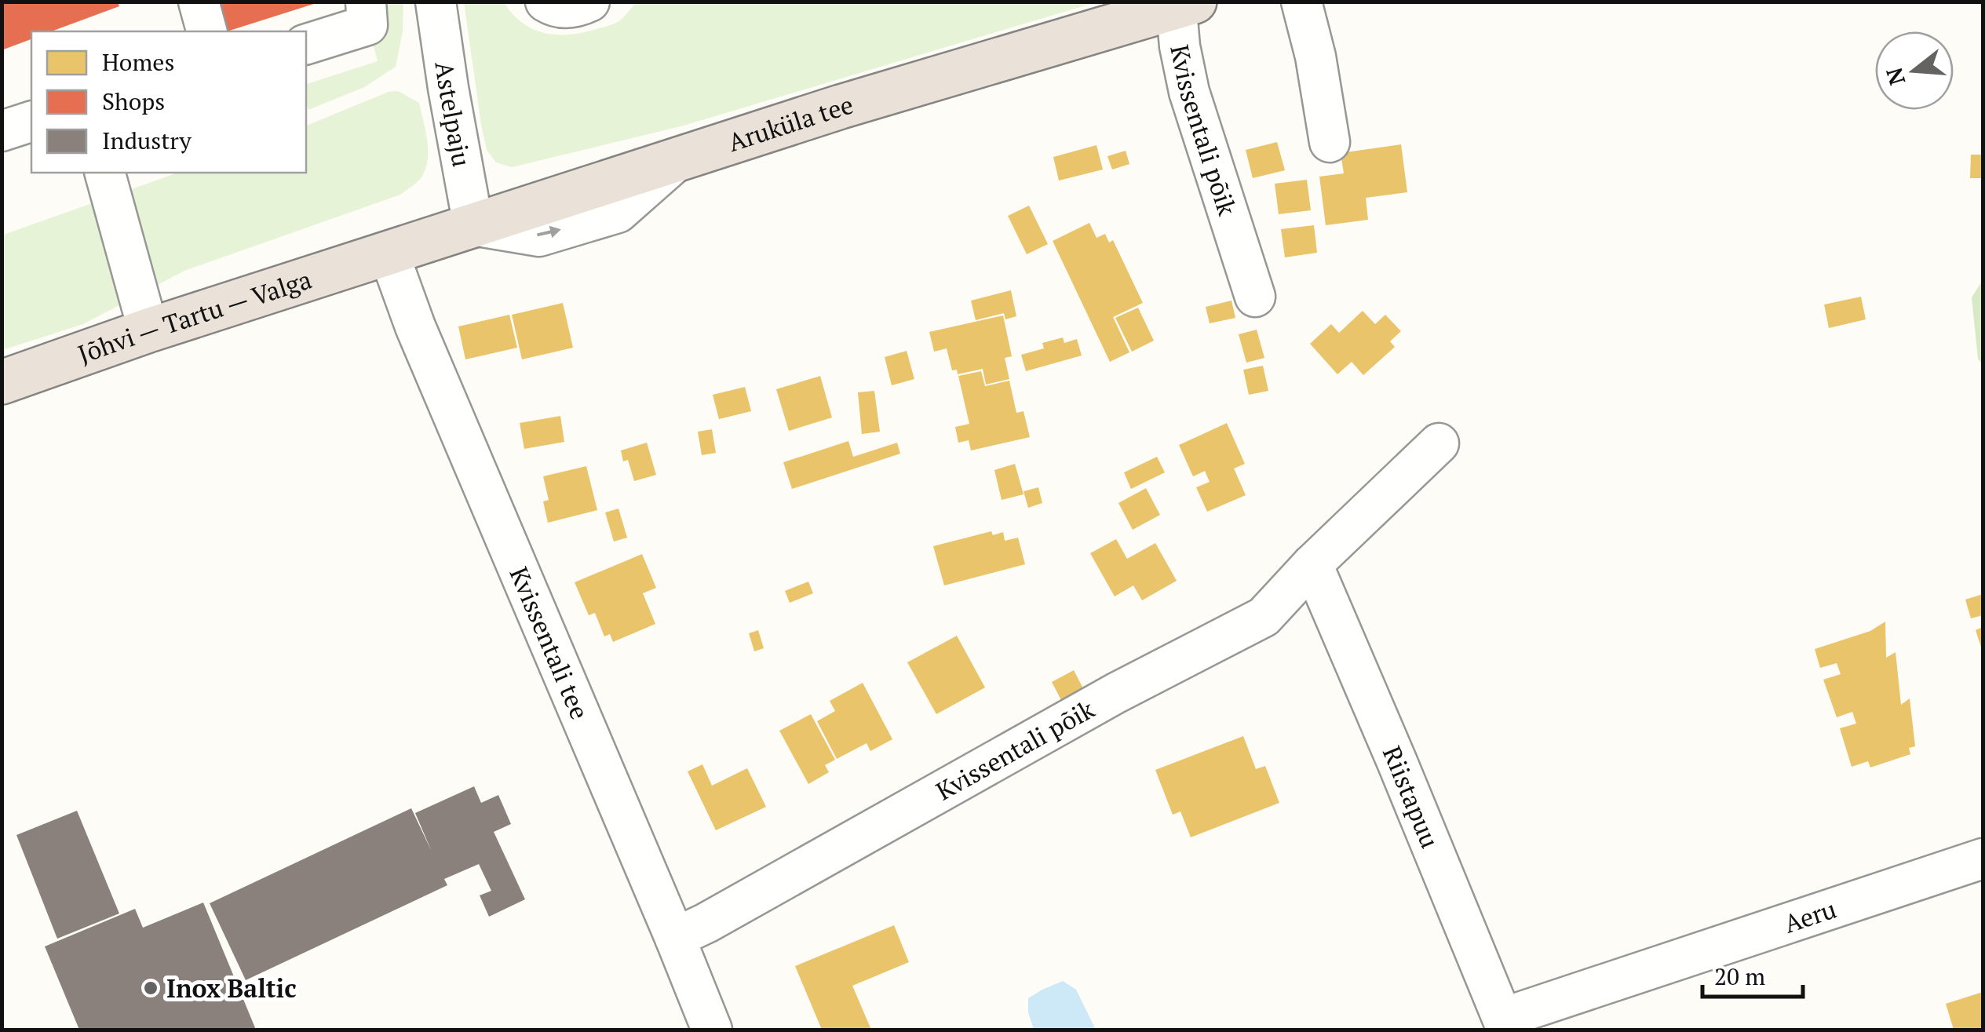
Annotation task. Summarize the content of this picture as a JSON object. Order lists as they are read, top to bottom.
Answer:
{
  "streets": {
    "highway": ["Aruküla tee", "Jõhvi — Tartu — Valga"],
    "street": [
      "Astelpaju",
      "Kvissentali põik",
      "Kvissentali tee",
      "Riistapuu",
      "Aeru"
    ]
  },
  "crossings": [
    ["Astelpaju", "Aruküla tee"],
    ["Aruküla tee", "Kvissentali põik"],
    ["Aruküla tee", "Jõhvi — Tartu — Valga"],
    ["Aruküla tee", "Kvissentali tee"],
    ["Kvissentali põik", "Kvissentali tee"],
    ["Kvissentali põik", "Riistapuu"],
    ["Jõhvi — Tartu — Valga", "Kvissentali tee"],
    ["Riistapuu", "Aeru"]
  ],
  "places": ["Inox Baltic"],
  "legend": ["Homes", "Shops", "Industry"],
  "scale_bar": "20 m",
  "north": "left"
}
